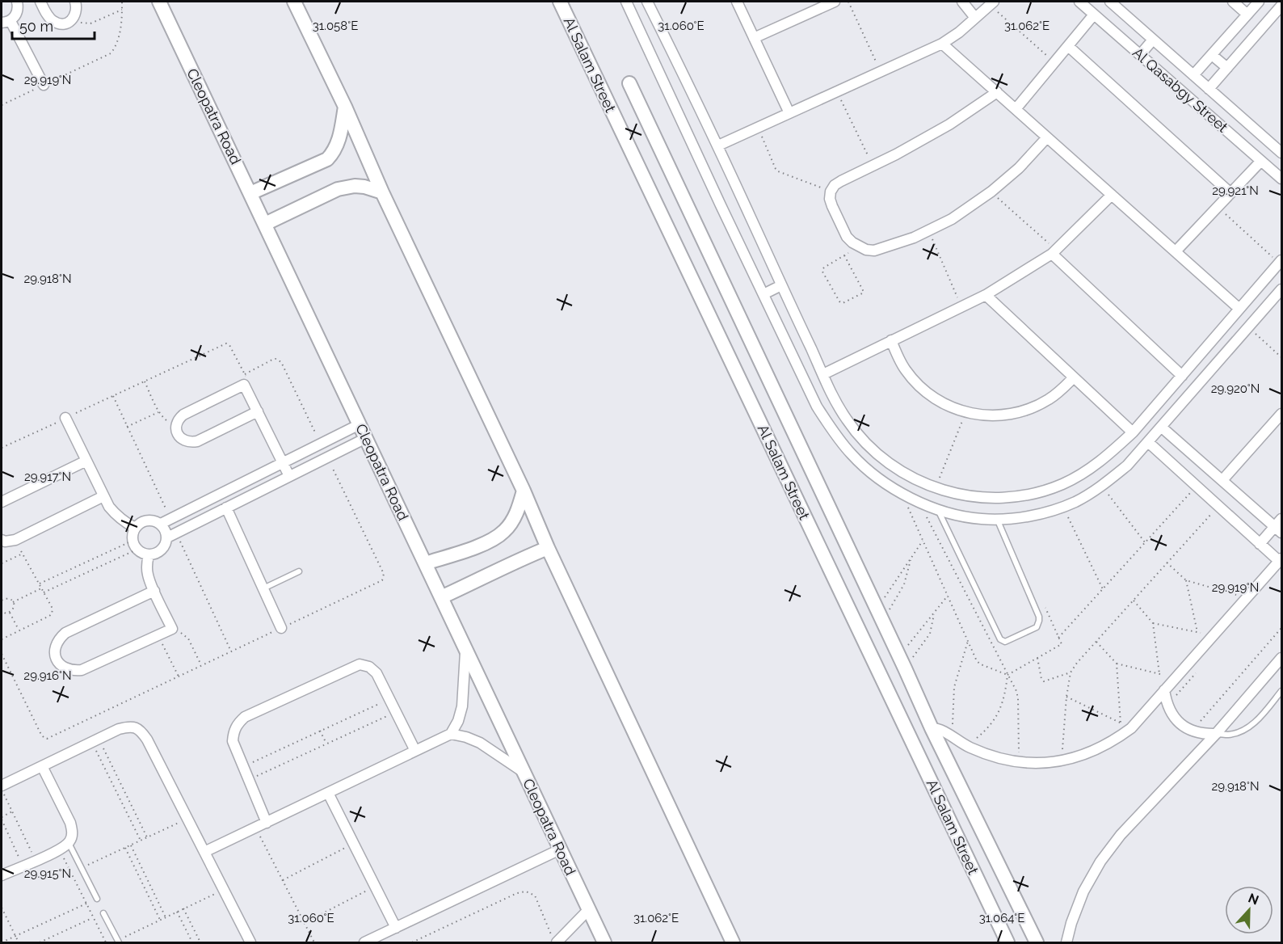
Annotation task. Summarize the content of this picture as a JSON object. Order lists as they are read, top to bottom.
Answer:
{
  "streets": {
    "main road": ["Al Salam Street", "Cleopatra Road"],
    "street": ["Al Qasabgy Street"]
  },
  "scale_bar": "50 m",
  "north": "top",
  "coordinates": [
    "31.058°E",
    "31.060°E",
    "31.062°E",
    "29.919°N",
    "29.921°N",
    "29.918°N",
    "29.920°N",
    "29.917°N",
    "29.916°N",
    "29.915°N",
    "31.064°E"
  ]
}
